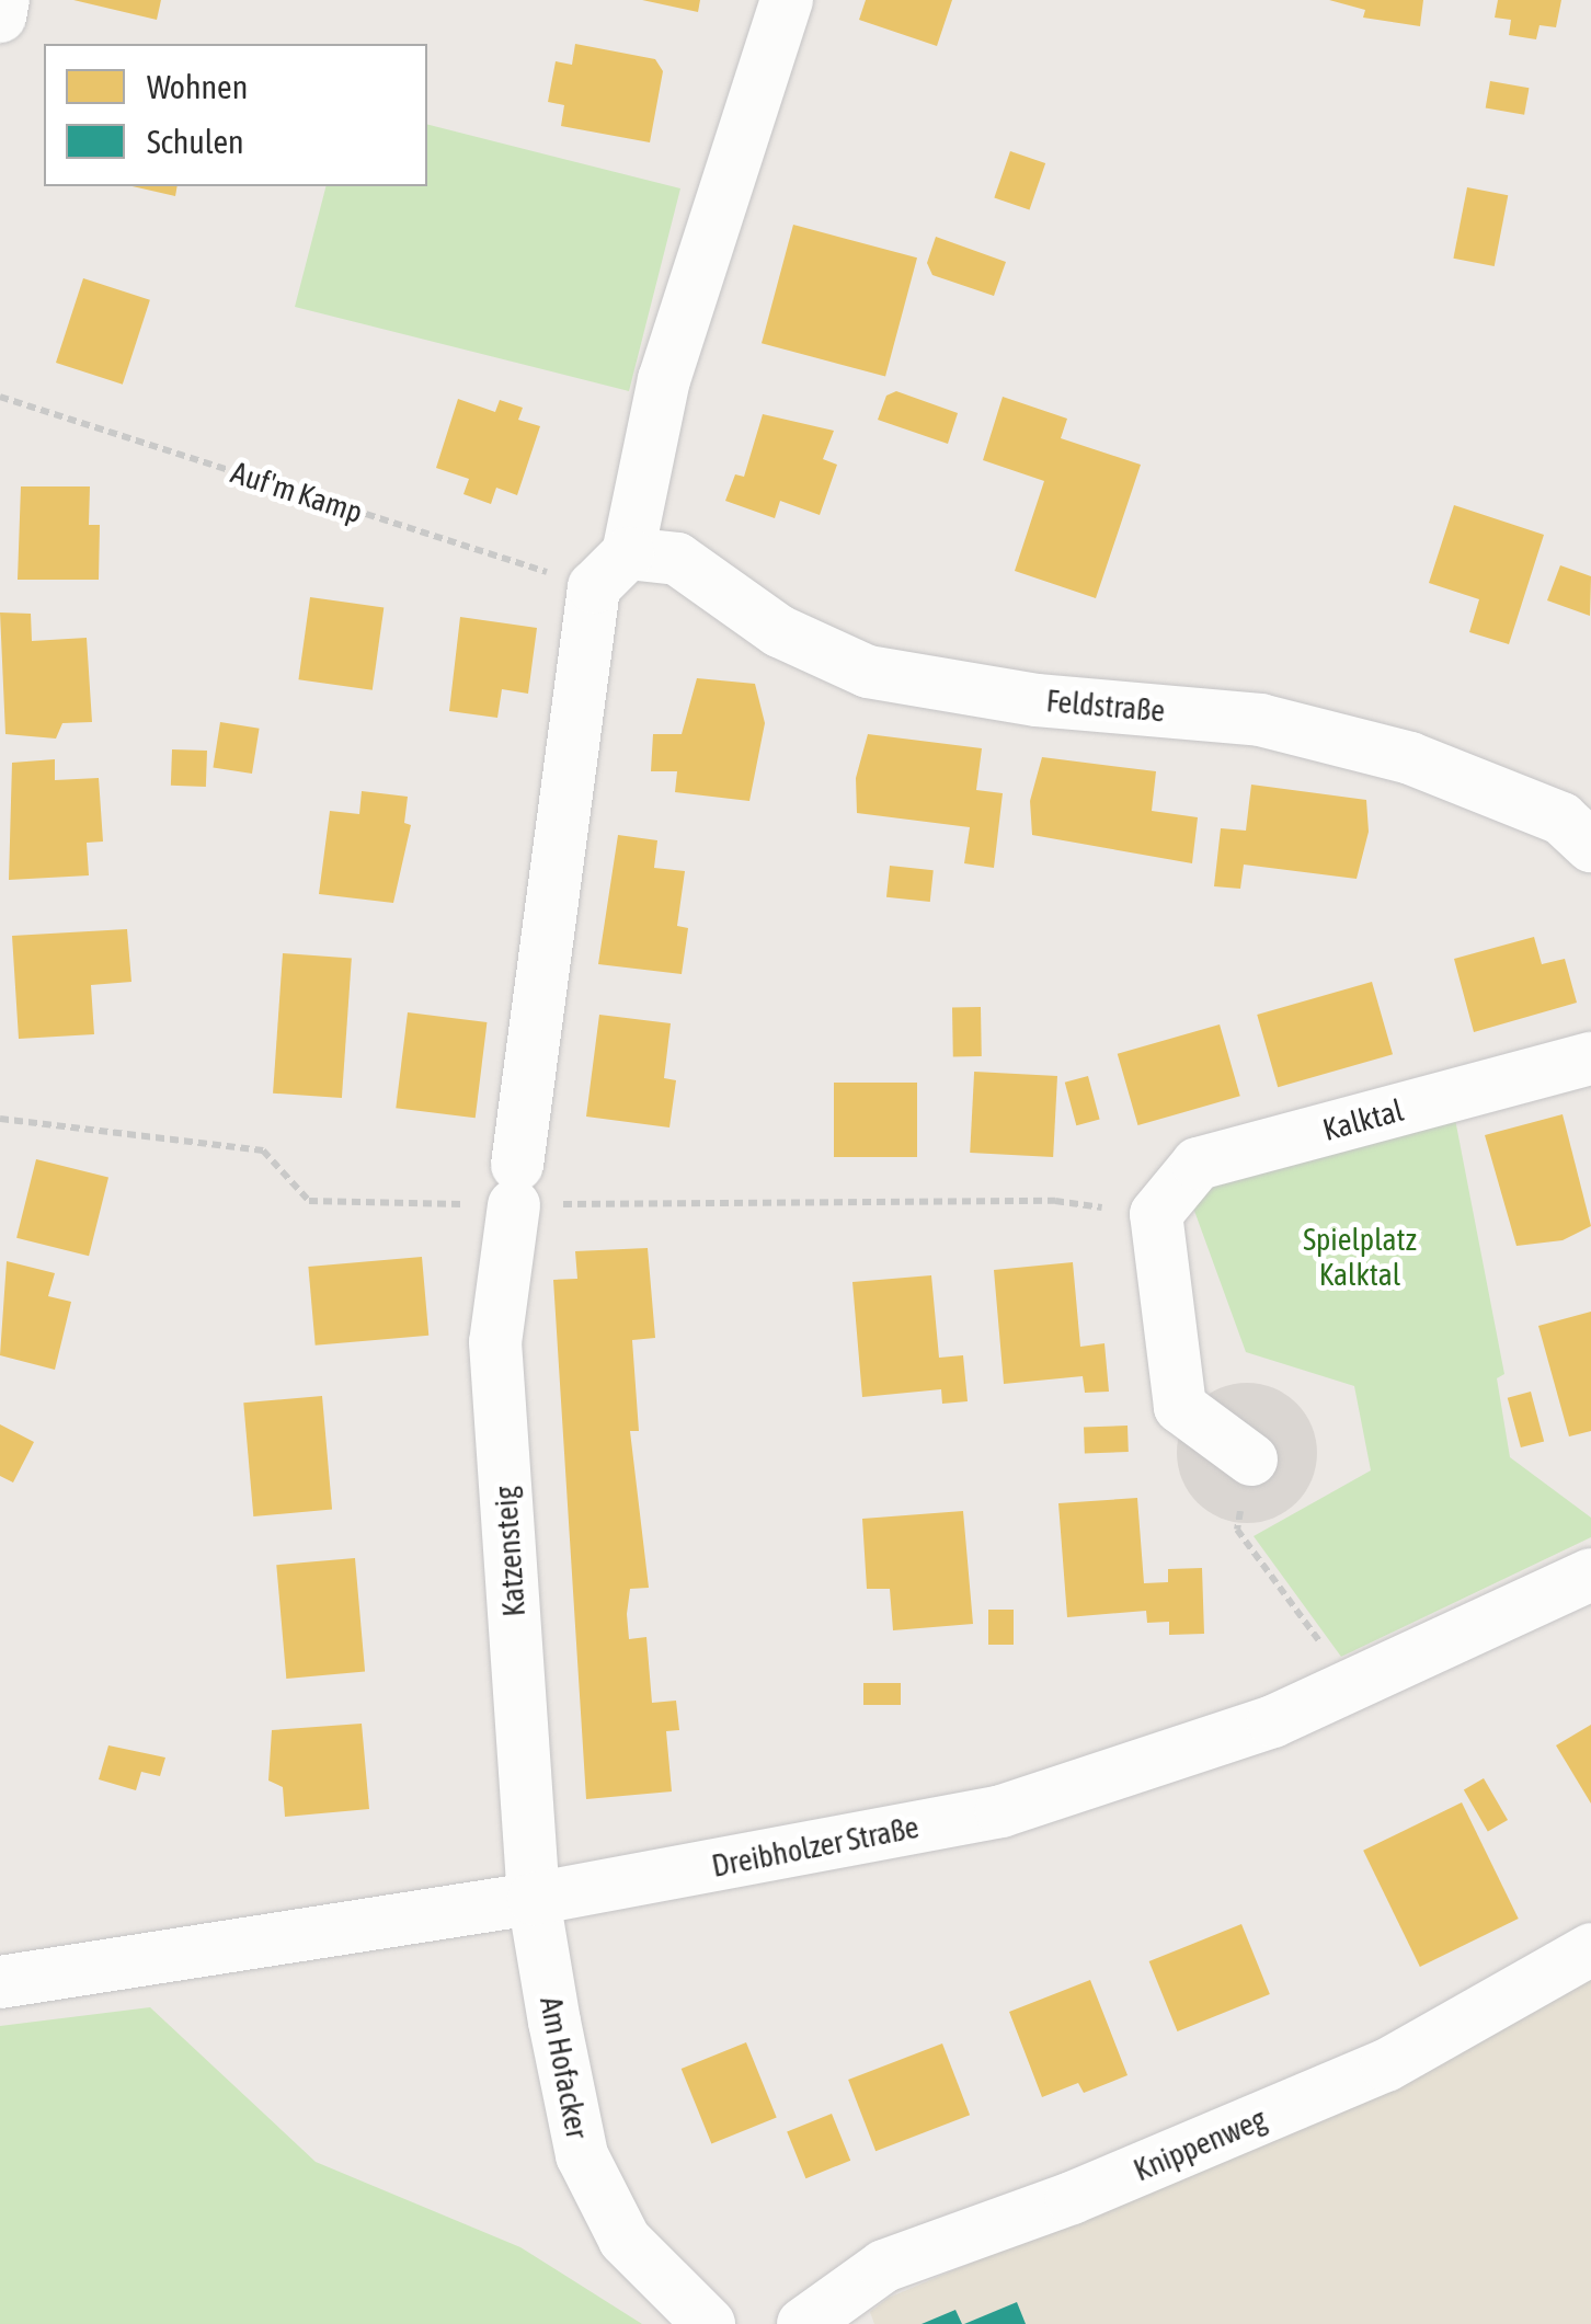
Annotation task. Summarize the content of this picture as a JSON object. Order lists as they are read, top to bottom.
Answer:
{
  "streets": {
    "street": [
      "Feldstraße",
      "Kalktal",
      "Katzensteig",
      "Dreibholzer Straße",
      "Am Hofacker",
      "Knippenweg"
    ],
    "path": ["Auf'm Kamp"]
  },
  "crossings": [
    ["Auf'm Kamp", "Feldstraße"],
    ["Auf'm Kamp", "Katzensteig"],
    ["Feldstraße", "Katzensteig"],
    ["Katzensteig", "Dreibholzer Straße"],
    ["Katzensteig", "Am Hofacker"],
    ["Dreibholzer Straße", "Am Hofacker"]
  ],
  "parks": ["Spielplatz Kalktal"],
  "legend": ["Wohnen", "Schulen"]
}
